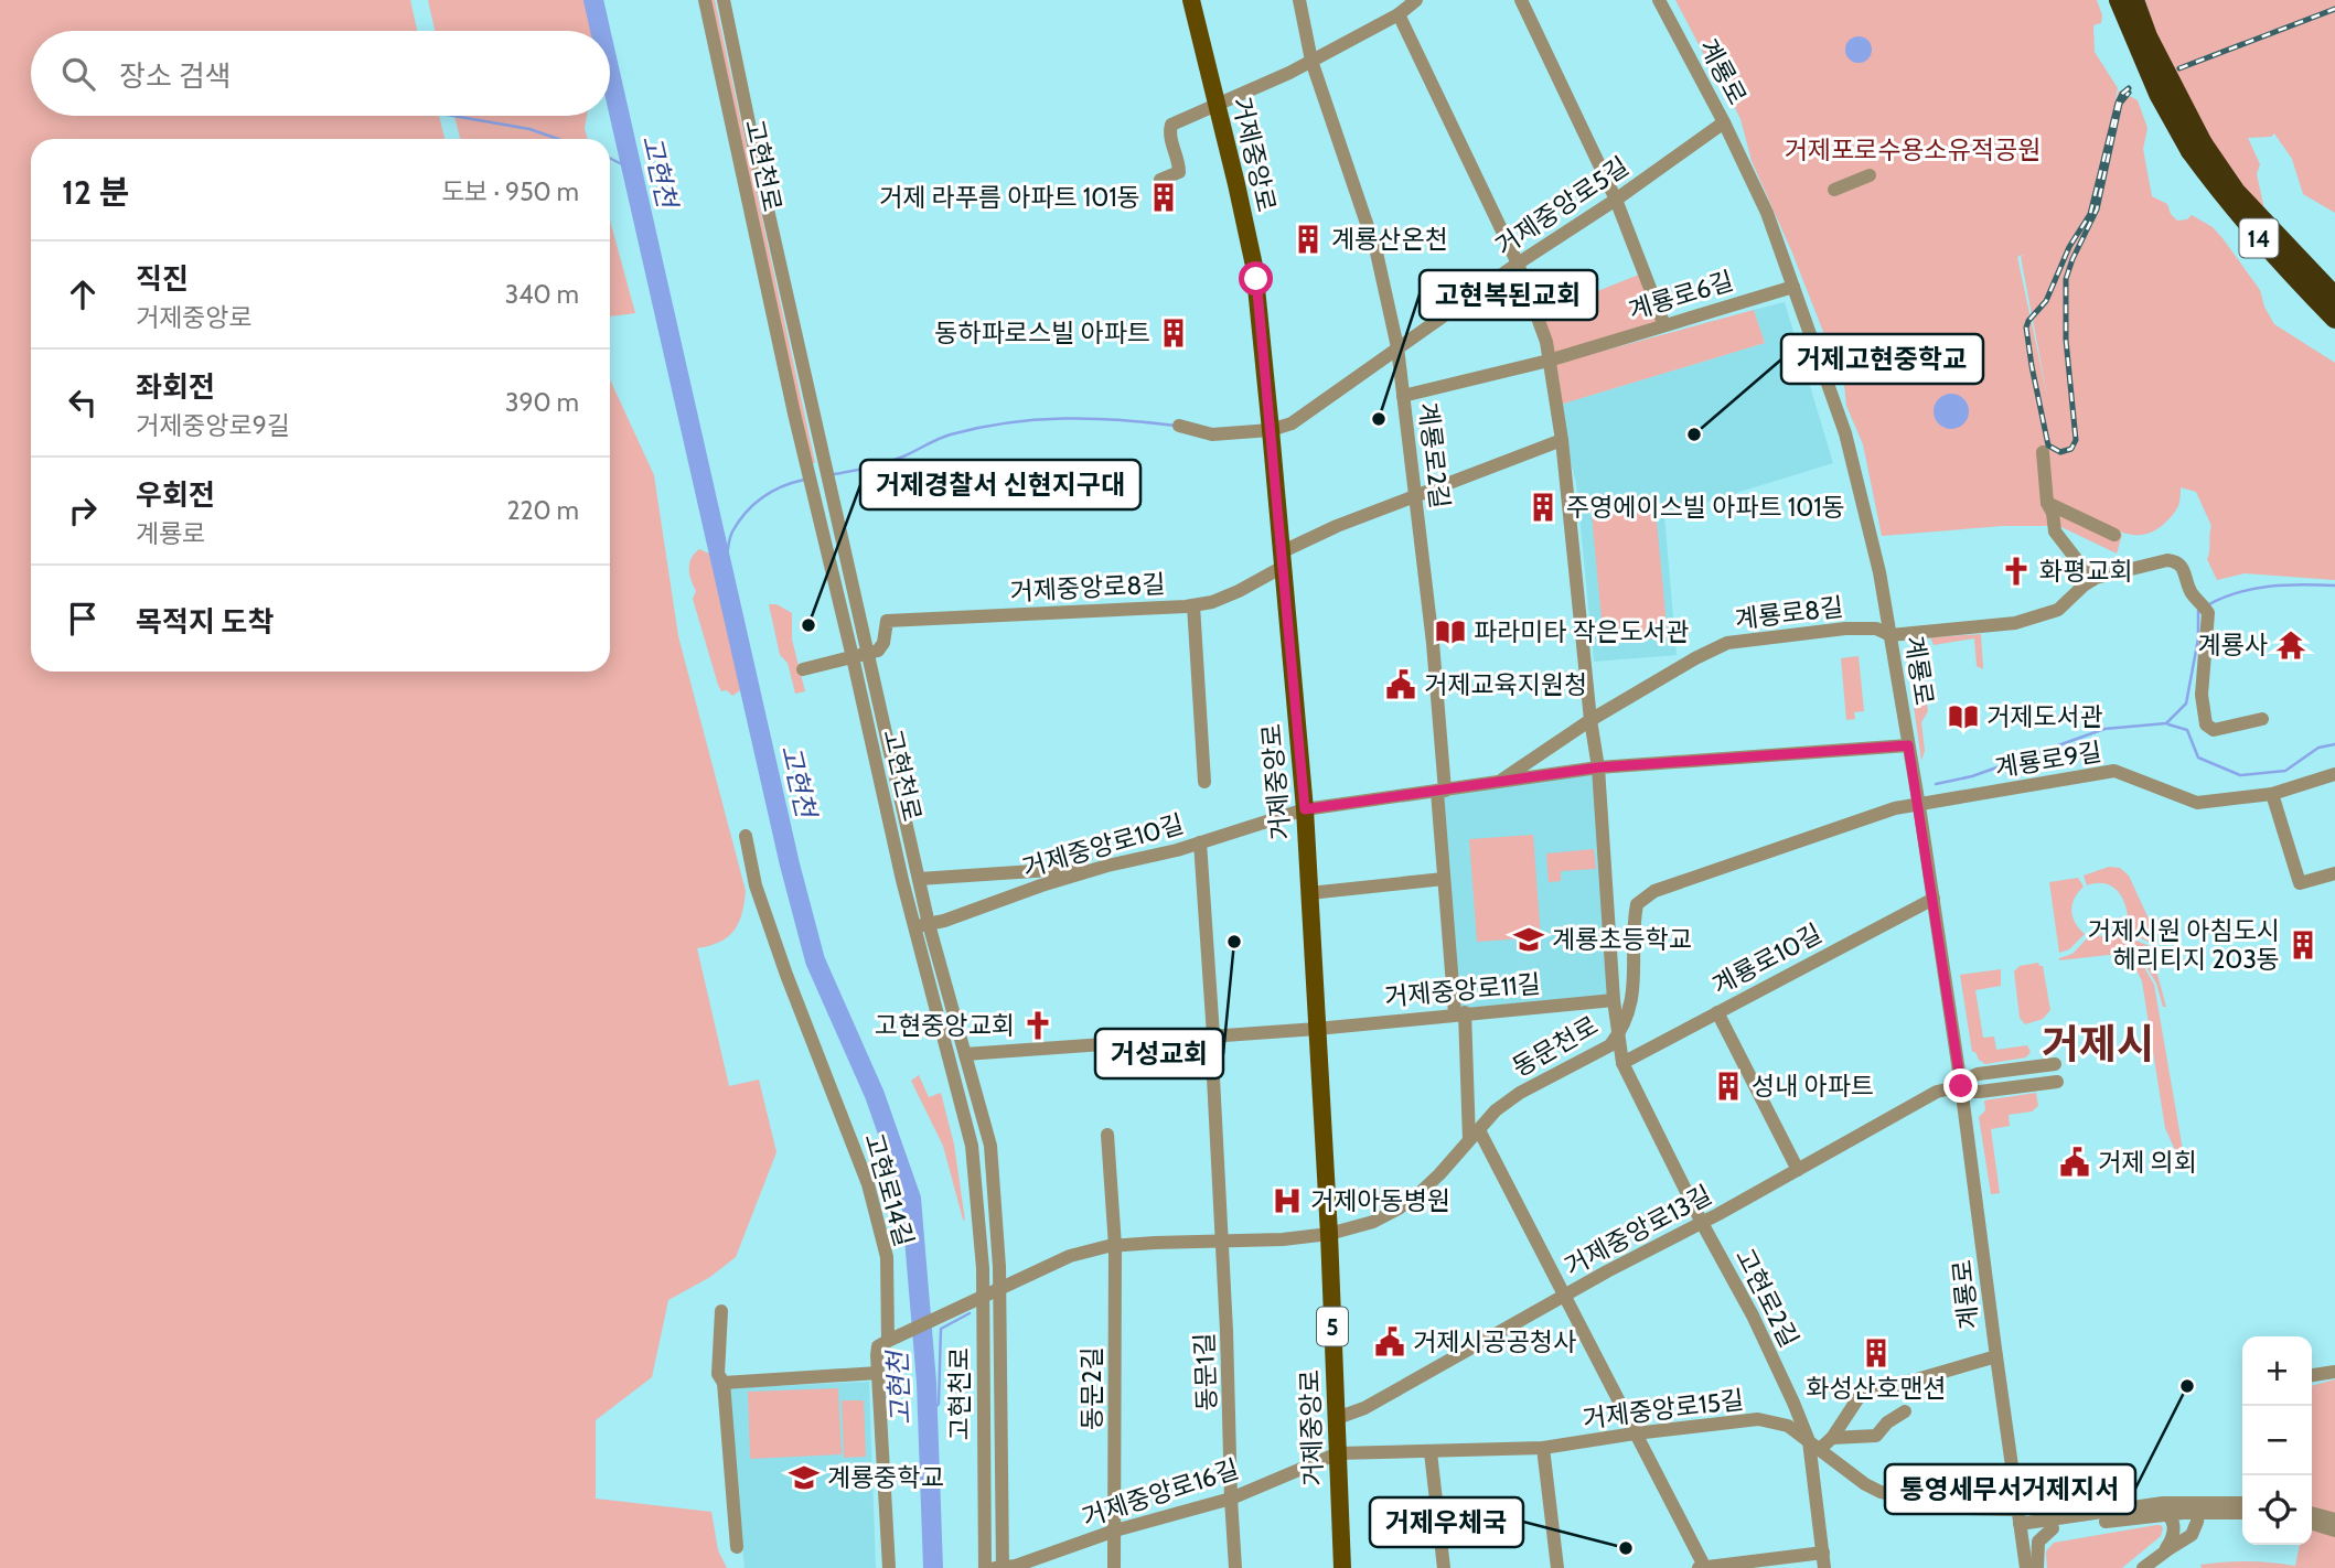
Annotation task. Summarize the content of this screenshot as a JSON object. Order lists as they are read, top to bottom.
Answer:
{
  "streets": {
    "highway": ["14"],
    "main road": ["거제중앙로", "5"],
    "street": [
      "계룡로",
      "고현천로",
      "거제중앙로5길",
      "계룡로6길",
      "계룡로2길",
      "거제중앙로8길",
      "계룡로8길",
      "계룡로9길",
      "거제중앙로10길",
      "계룡로10길",
      "거제중앙로11길",
      "동문천로",
      "고현로14길",
      "거제중앙로13길",
      "고현로2길",
      "동문1길",
      "동문2길",
      "거제중앙로15길",
      "거제중앙로16길"
    ]
  },
  "crossings": [
    ["계룡로", "거제중앙로5길"],
    ["계룡로", "계룡로6길"],
    ["계룡로", "계룡로8길"],
    ["계룡로", "계룡로9길"],
    ["계룡로", "거제중앙로10길"],
    ["계룡로", "계룡로10길"],
    ["계룡로", "동문천로"],
    ["계룡로", "거제중앙로13길"],
    ["계룡로", "거제중앙로15길"],
    ["거제중앙로", "거제중앙로5길"],
    ["거제중앙로", "거제중앙로8길"],
    ["거제중앙로", "거제중앙로10길"],
    ["거제중앙로", "거제중앙로11길"],
    ["거제중앙로", "동문천로"],
    ["거제중앙로", "거제중앙로13길"],
    ["거제중앙로", "거제중앙로15길"],
    ["거제중앙로", "거제중앙로16길"],
    ["고현천로", "거제중앙로8길"],
    ["고현천로", "거제중앙로10길"],
    ["고현천로", "거제중앙로11길"],
    ["고현천로", "동문천로"],
    ["고현천로", "거제중앙로16길"],
    ["거제중앙로5길", "계룡로2길"],
    ["거제중앙로5길", "고현로2길"],
    ["계룡로6길", "계룡로2길"],
    ["계룡로6길", "고현로2길"],
    ["계룡로2길", "거제중앙로8길"],
    ["계룡로2길", "거제중앙로10길"],
    ["계룡로2길", "거제중앙로11길"],
    ["계룡로2길", "동문천로"],
    ["거제중앙로8길", "고현로2길"],
    ["계룡로8길", "거제중앙로10길"],
    ["계룡로8길", "고현로2길"],
    ["계룡로9길", "동문천로"],
    ["거제중앙로10길", "고현로2길"],
    ["계룡로10길", "고현로2길"],
    ["거제중앙로11길", "고현로2길"],
    ["동문천로", "고현로14길"],
    ["동문천로", "고현로2길"],
    ["동문천로", "동문1길"],
    ["동문천로", "동문2길"],
    ["거제중앙로13길", "고현로2길"],
    ["고현로2길", "거제중앙로15길"],
    ["동문1길", "거제중앙로16길"],
    ["동문2길", "거제중앙로16길"],
    ["거제중앙로15길", "거제중앙로16길"]
  ],
  "districts": ["거제시"],
  "water": ["고현천"],
  "parks": ["거제포로수용소유적공원"],
  "places": {
    "building": [
      "거제 라푸름 아파트 101동",
      "계룡산온천",
      "동하파로스빌 아파트",
      "주영에이스빌 아파트 101동",
      "거제시원 아침도시 헤리티지 203동",
      "성내 아파트",
      "화성산호맨션"
    ],
    "other": [
      "고현복된교회",
      "거제고현중학교",
      "거제경찰서 신현지구대",
      "거성교회",
      "통영세무서거제지서",
      "거제우체국"
    ],
    "church": ["화평교회", "고현중앙교회"],
    "library": ["파라미타 작은도서관", "거제도서관"],
    "temple": ["계룡사"],
    "public building": ["거제교육지원청", "거제 의회", "거제시공공청사"],
    "school or university": ["계룡초등학교", "계룡중학교"],
    "hospital": ["거제아동병원"]
  },
  "page": {
    "search": "장소 검색",
    "heading": ["12 분", "도보 · 950 m"],
    "list": [
      ["직진", "거제중앙로", "340 m"],
      ["좌회전", "거제중앙로9길", "390 m"],
      ["우회전", "계룡로", "220 m"],
      "목적지 도착"
    ],
    "map_buttons": ["+", "−"]
  }
}
